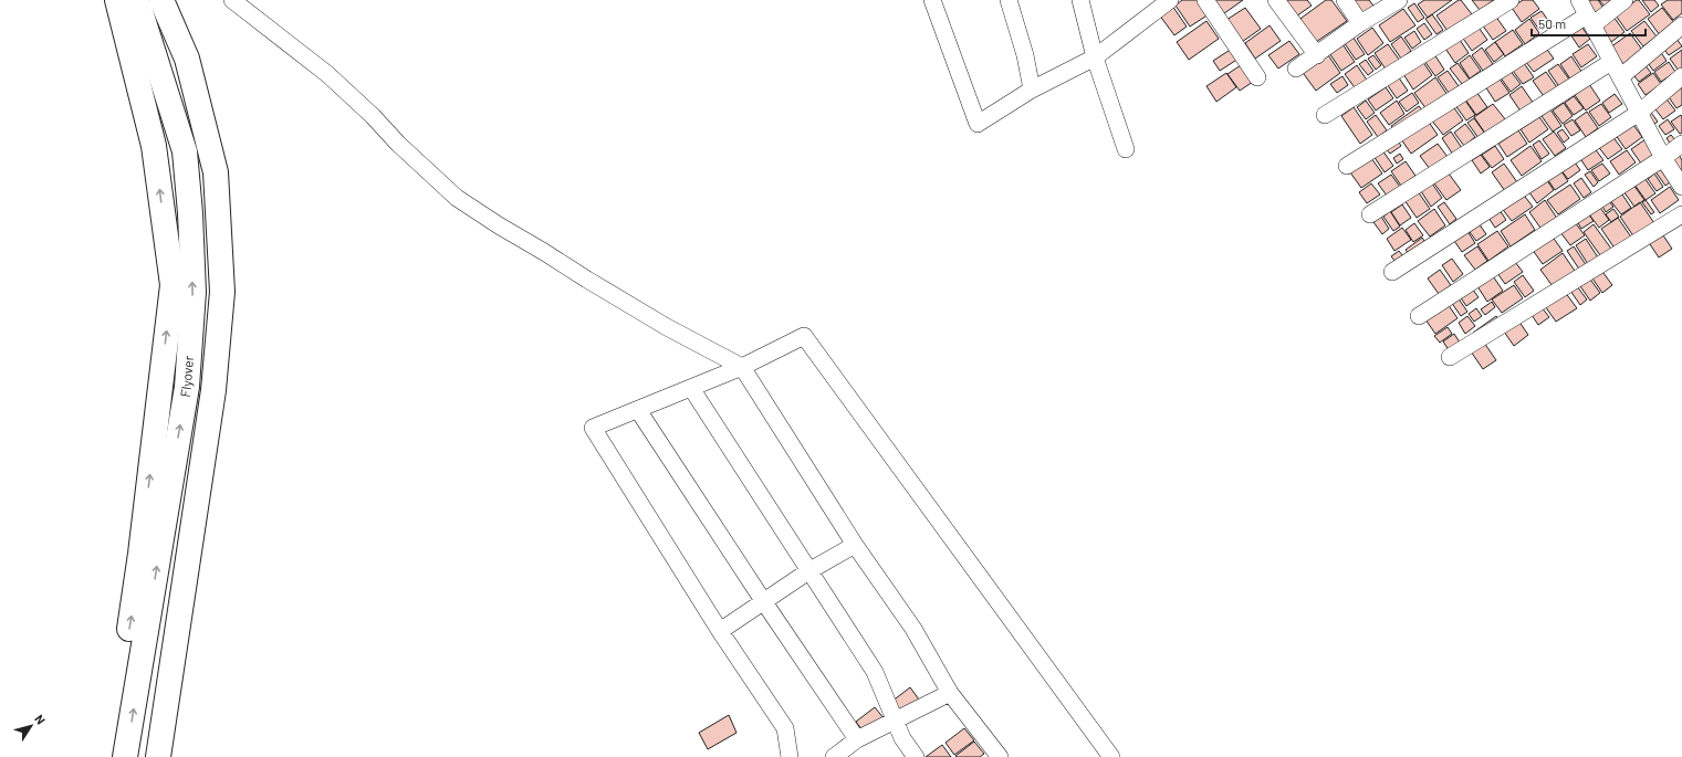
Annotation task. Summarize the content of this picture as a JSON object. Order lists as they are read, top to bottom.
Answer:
{
  "streets": {
    "highway": ["Flyover"]
  },
  "scale_bar": "50 m",
  "north": "top right"
}
